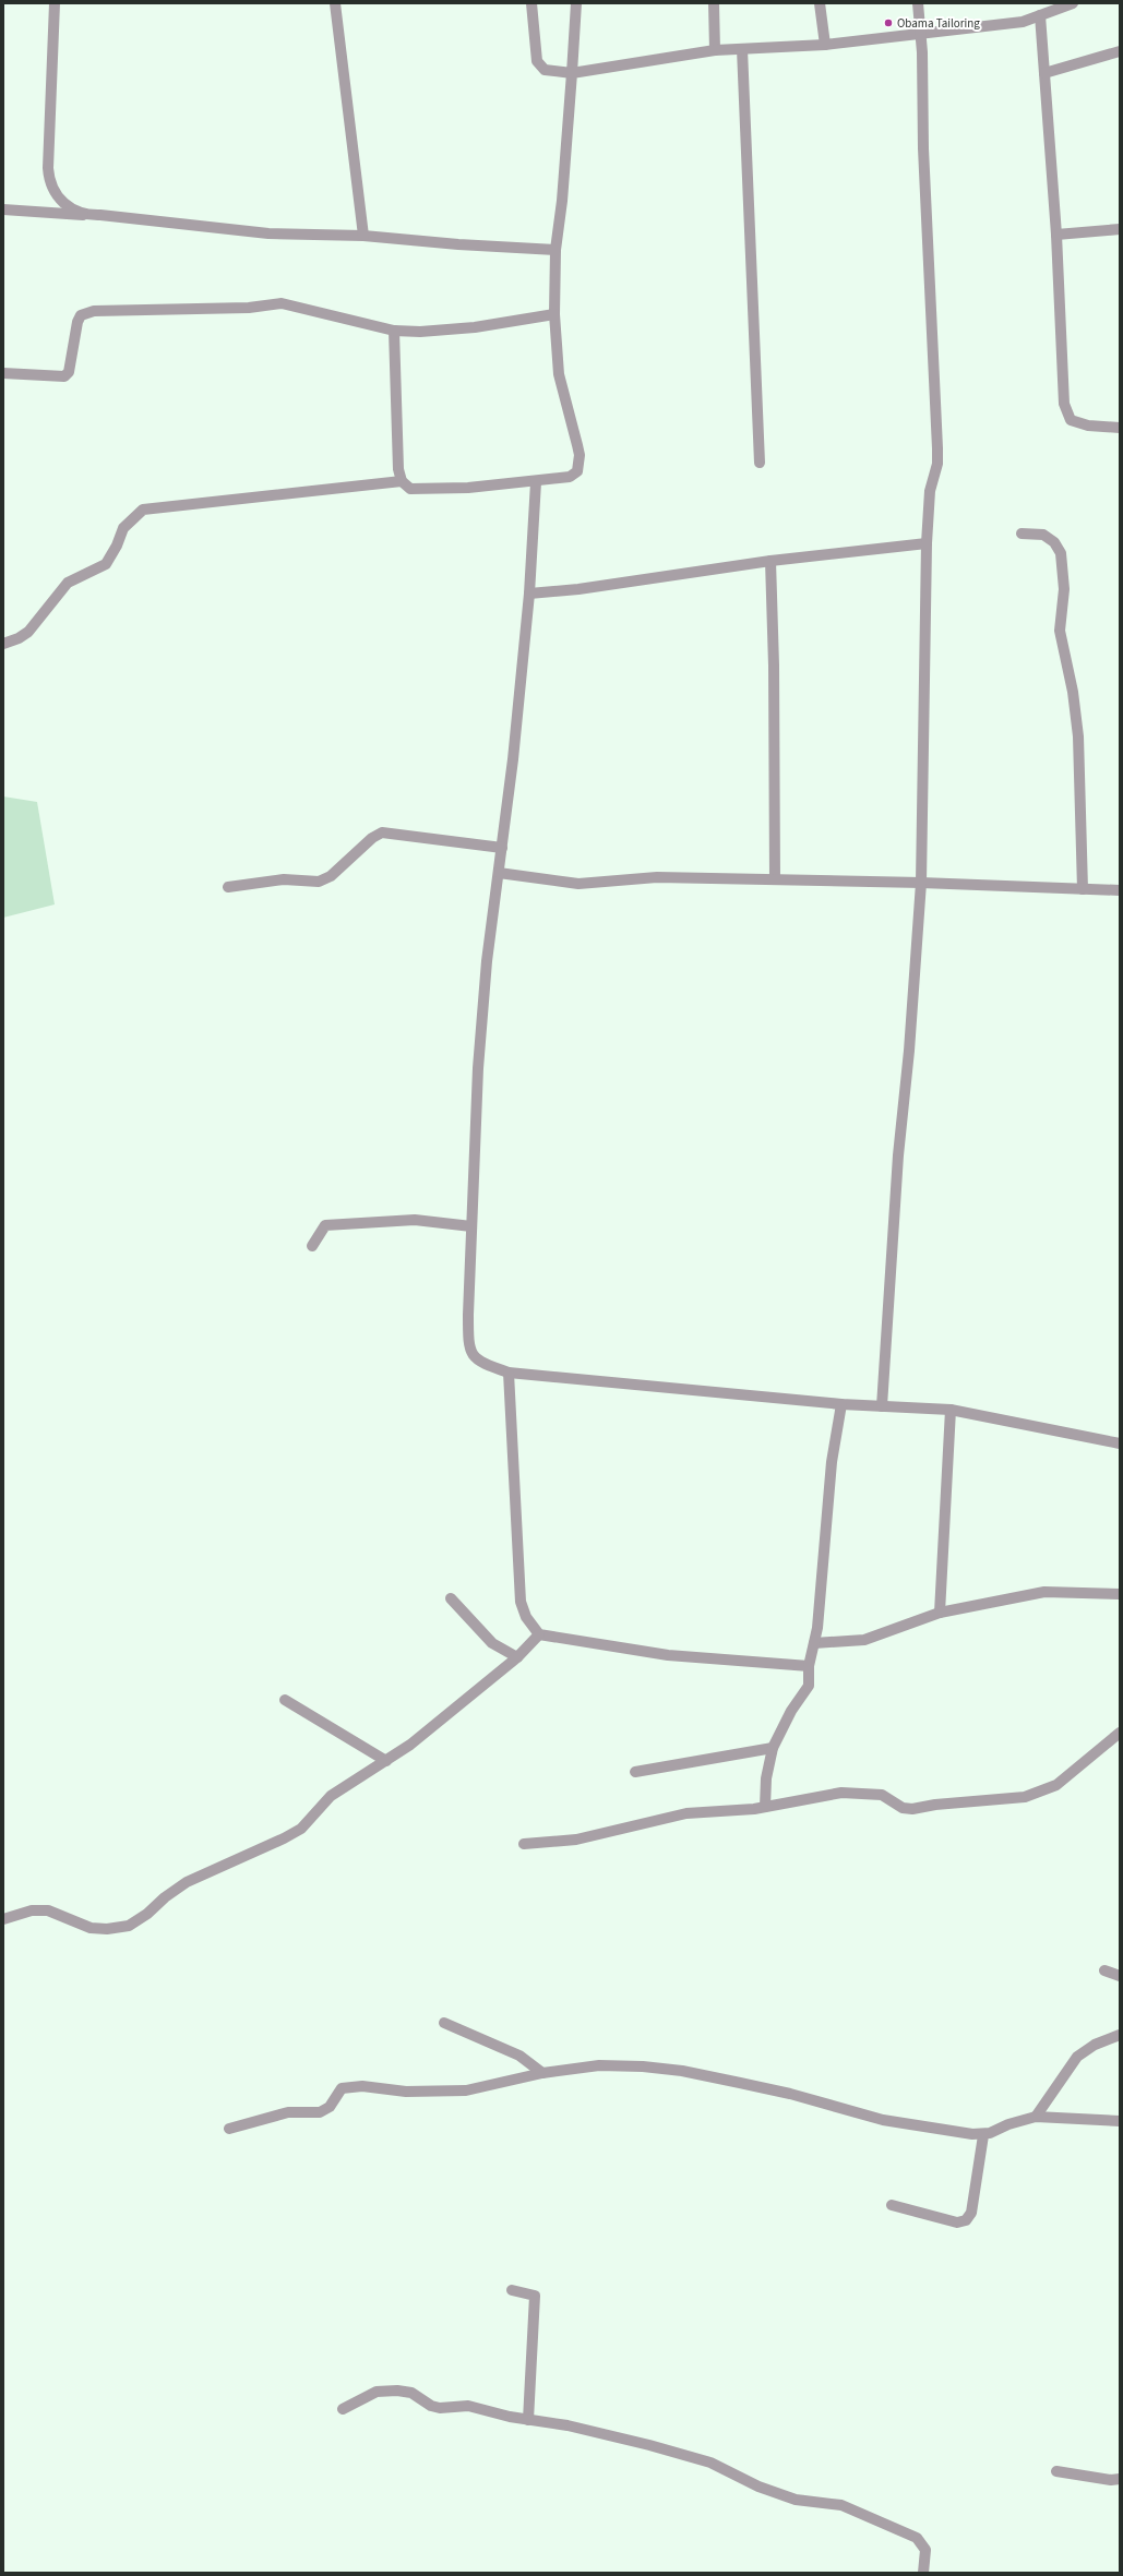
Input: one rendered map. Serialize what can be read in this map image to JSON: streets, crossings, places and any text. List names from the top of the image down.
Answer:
{
  "places": ["Obama Tailoring"]
}
